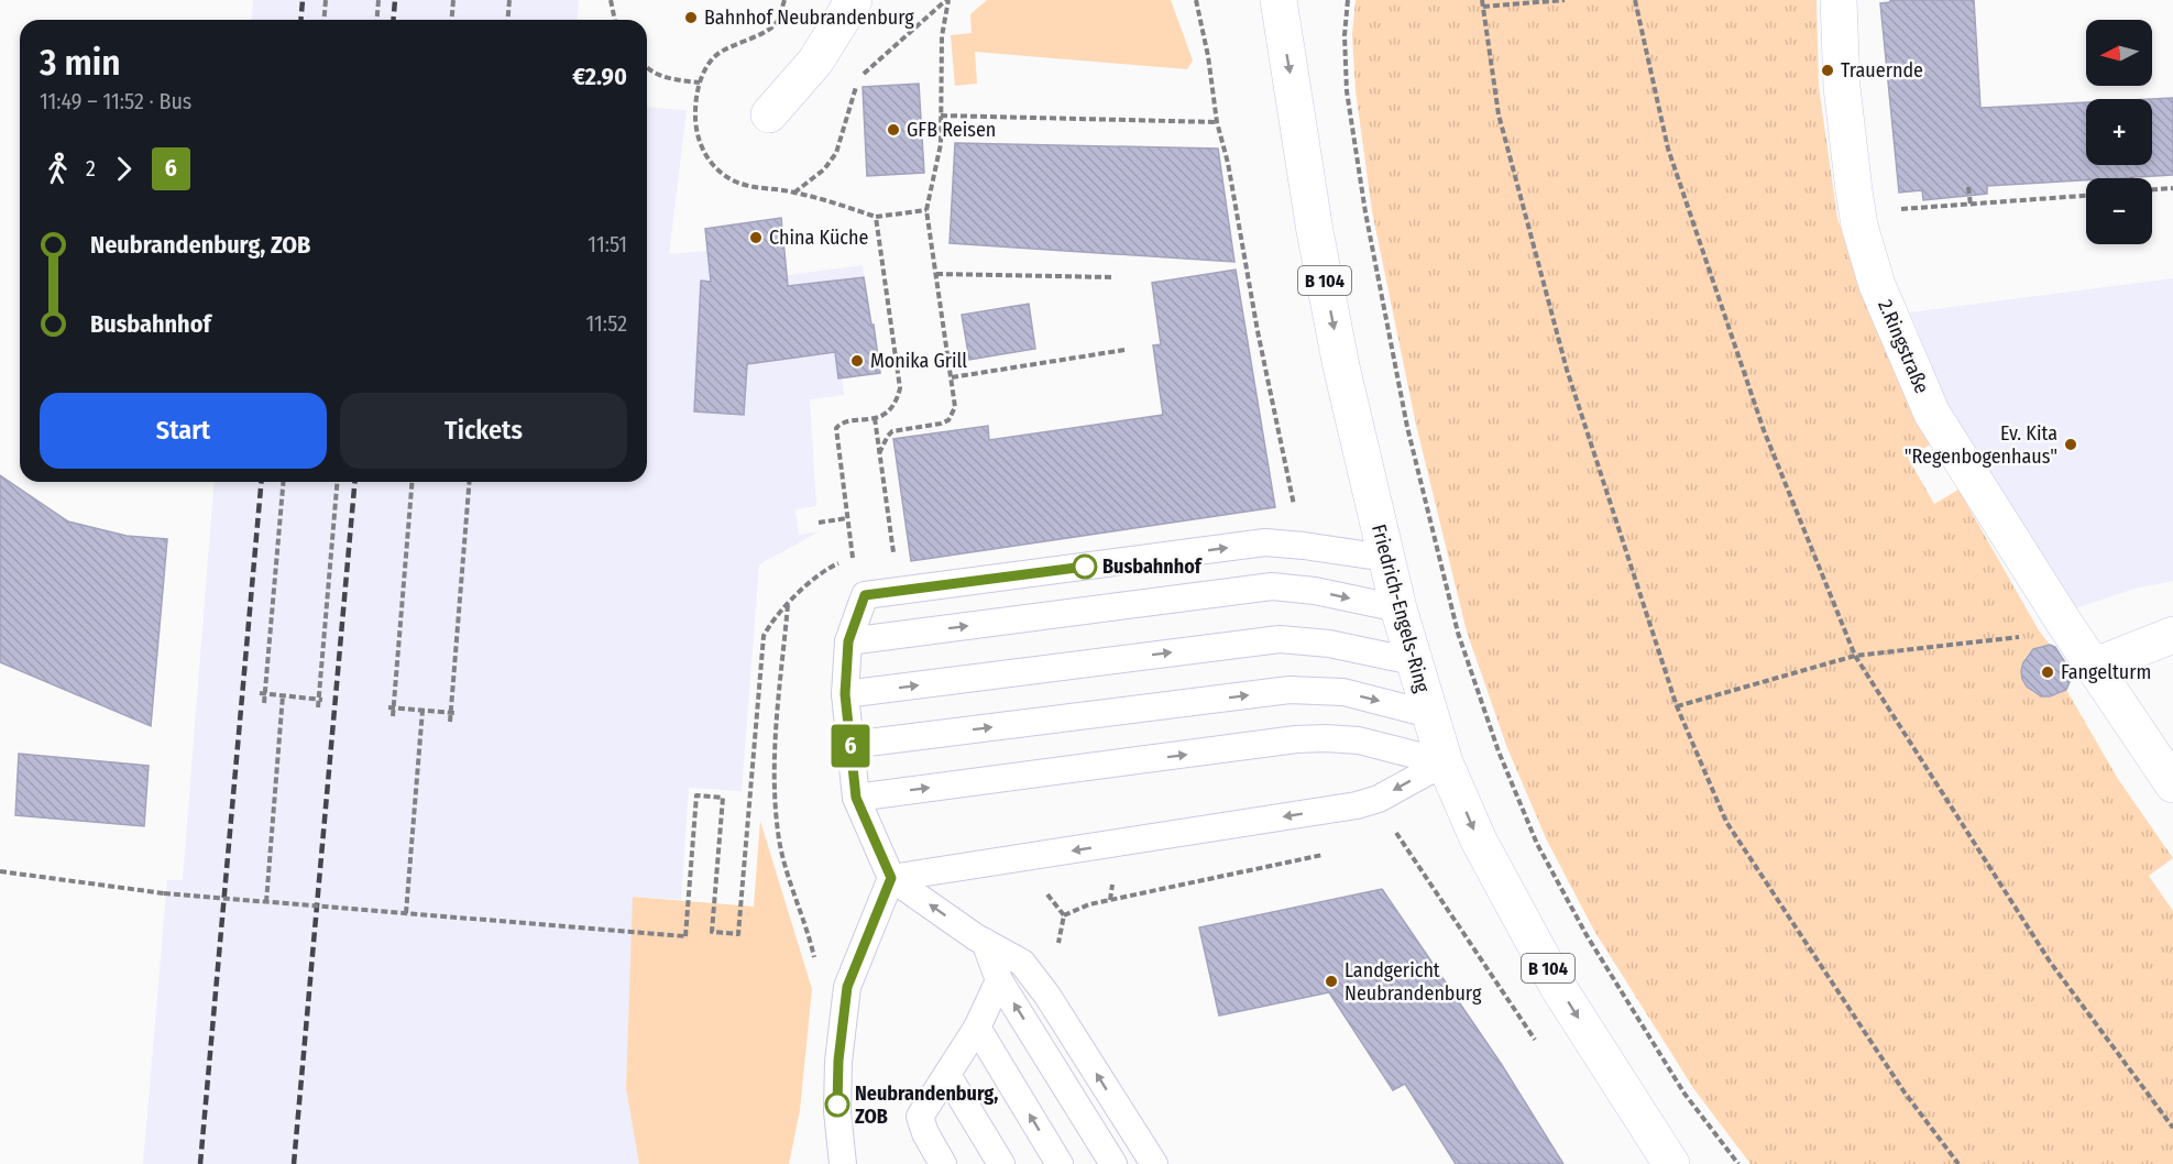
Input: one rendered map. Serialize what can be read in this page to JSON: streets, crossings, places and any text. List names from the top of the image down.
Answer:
{
  "streets": {
    "main road": ["B 104", "2.Ringstraße", "Friedrich-Engels-Ring"]
  },
  "one_way": ["Friedrich-Engels-Ring"],
  "places": [
    "Bahnhof Neubrandenburg",
    "Trauernde",
    "GFB Reisen",
    "China Küche",
    "Monika Grill",
    "Ev. Kita \"Regenbogenhaus\"",
    "Busbahnhof",
    "Fangelturm",
    "Landgericht Neubrandenburg",
    "Neubrandenburg, ZOB"
  ],
  "lines": ["bus line 6"],
  "north": "left",
  "page": {
    "on_map": "6",
    "map_buttons": ["+", "−"],
    "heading": ["3 min", "11:49 – 11:52 · Bus", "€2.90"],
    "legs": ["2", "6"],
    "list": [
      {
        "name": "Neubrandenburg, ZOB",
        "value": "11:51"
      },
      {
        "name": "Busbahnhof",
        "value": "11:52"
      }
    ],
    "buttons": ["Start", "Tickets"]
  }
}
